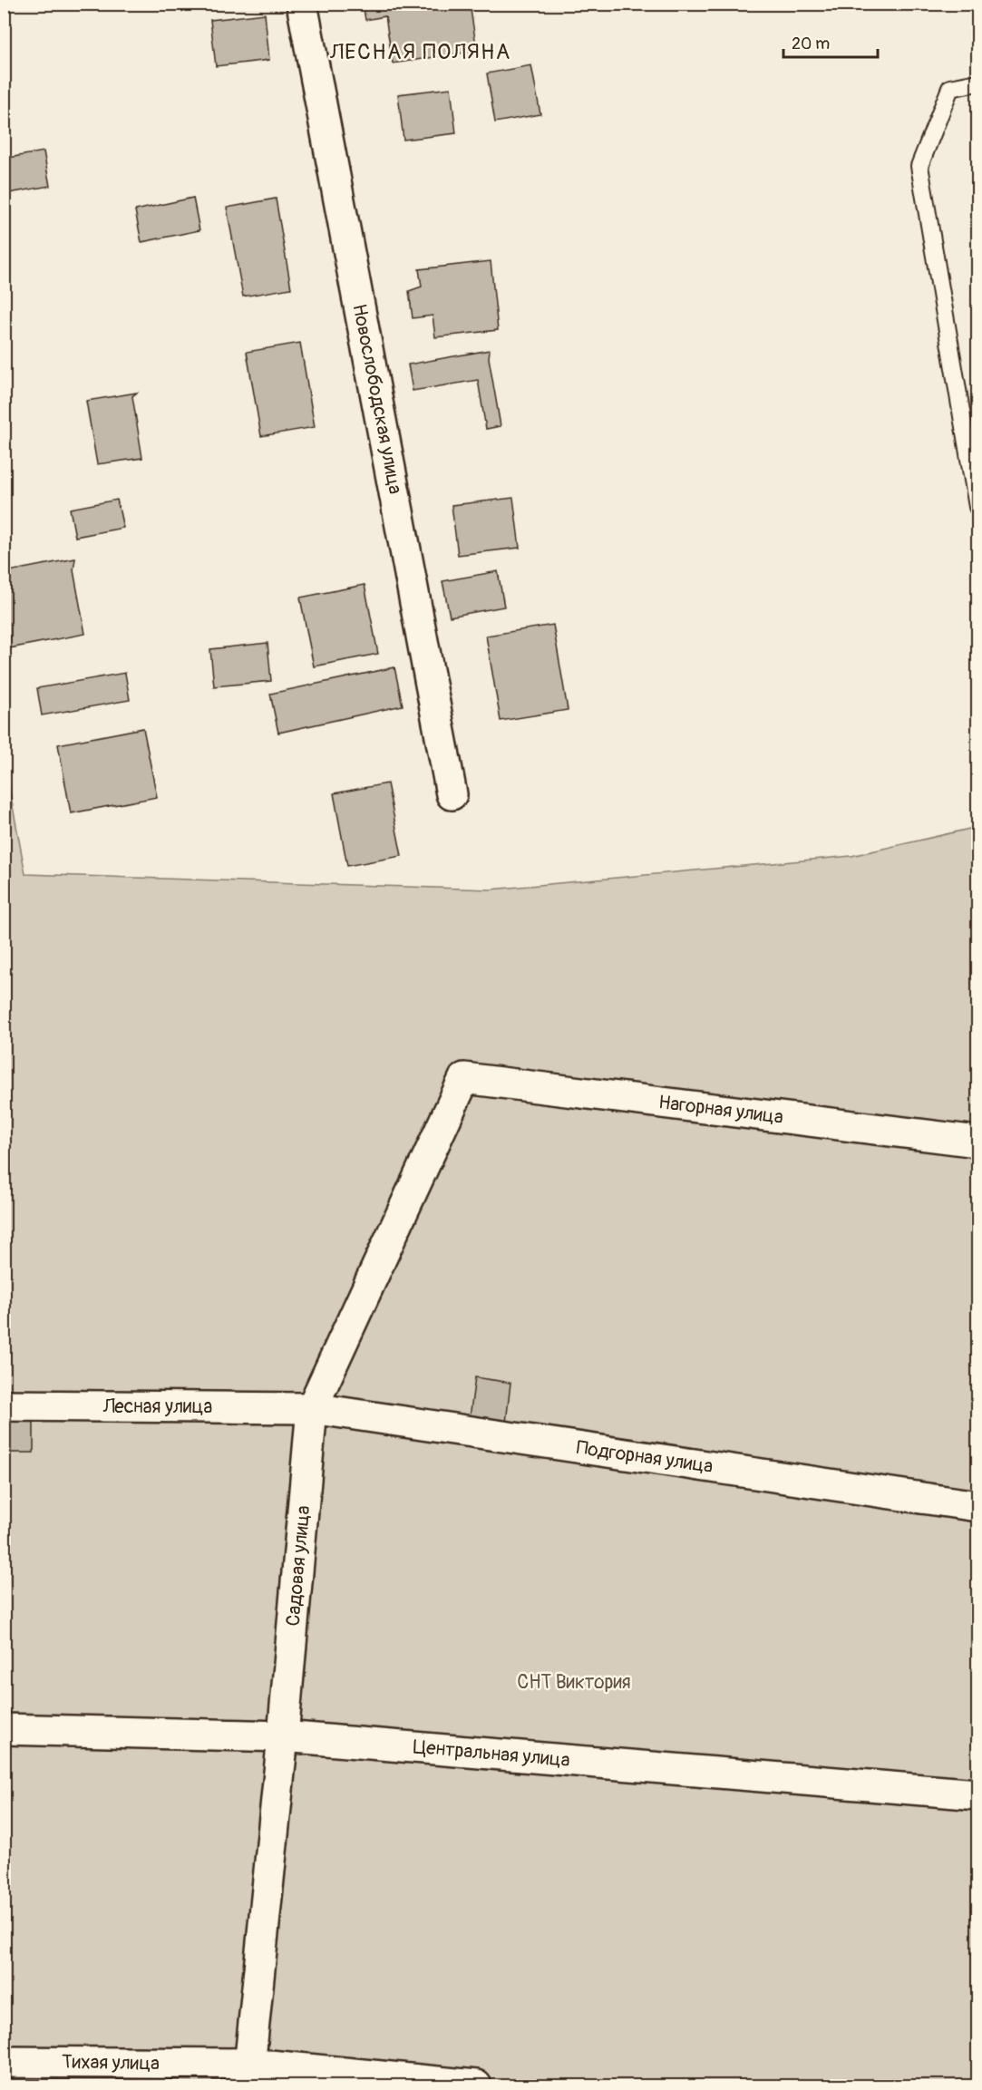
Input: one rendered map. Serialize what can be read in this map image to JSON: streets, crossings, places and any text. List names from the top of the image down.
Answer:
{
  "streets": {
    "street": [
      "Новослободская улица",
      "Нагорная улица",
      "Лесная улица",
      "Подгорная улица",
      "Садовая улица",
      "Центральная улица",
      "Тихая улица"
    ]
  },
  "crossings": [
    ["Нагорная улица", "Садовая улица"],
    ["Лесная улица", "Подгорная улица"],
    ["Лесная улица", "Садовая улица"],
    ["Подгорная улица", "Садовая улица"],
    ["Садовая улица", "Центральная улица"],
    ["Садовая улица", "Тихая улица"]
  ],
  "districts": ["ЛЕСНАЯ ПОЛЯНА"],
  "parks": ["СНТ Виктория"],
  "scale_bar": "20 m"
}
